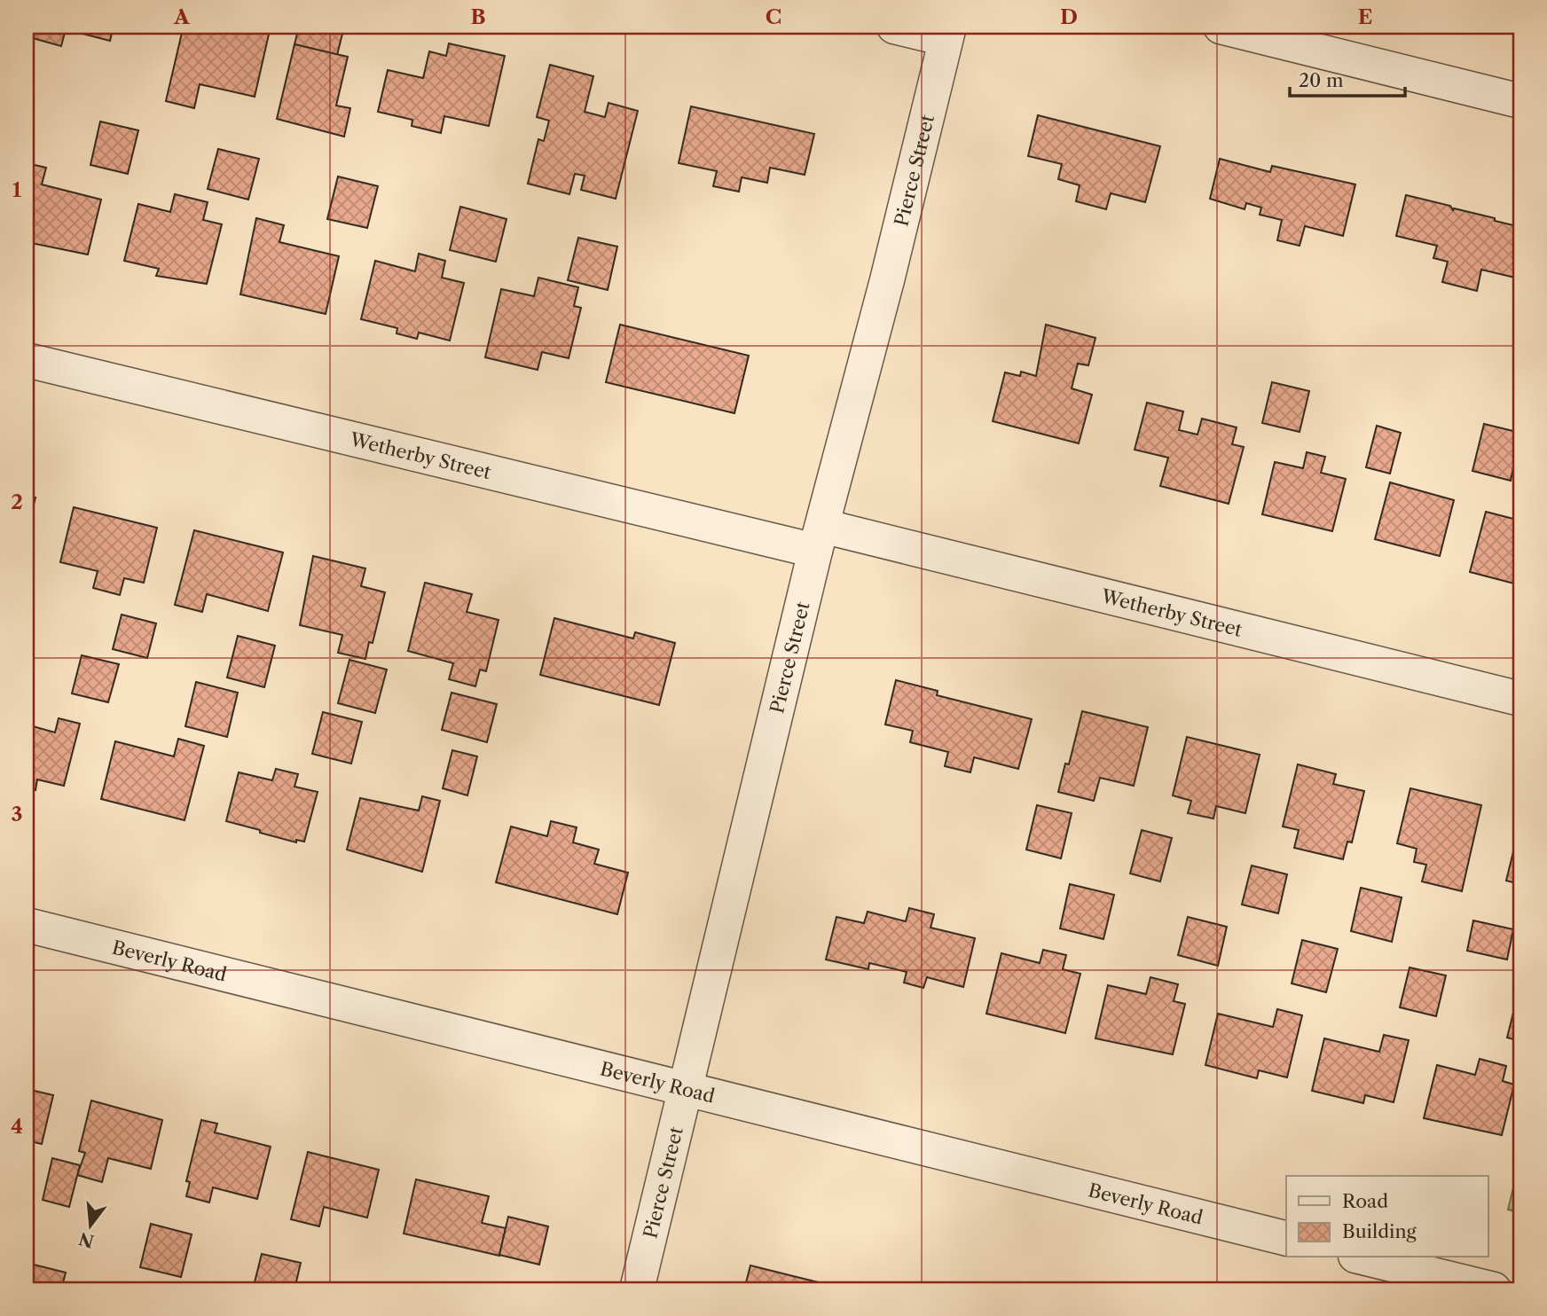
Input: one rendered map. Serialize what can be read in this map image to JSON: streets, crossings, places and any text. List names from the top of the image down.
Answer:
{
  "streets": {
    "street": ["Pierce Street", "Wetherby Street", "Beverly Road"]
  },
  "crossings": [
    ["Pierce Street", "Wetherby Street"],
    ["Pierce Street", "Beverly Road"]
  ],
  "legend": ["Road", "Building"],
  "scale_bar": "20 m",
  "north": "bottom",
  "grid": {
    "columns": [
      "A",
      "B",
      "C",
      "D",
      "E"
    ],
    "rows": [
      "1",
      "2",
      "3",
      "4"
    ]
  }
}
